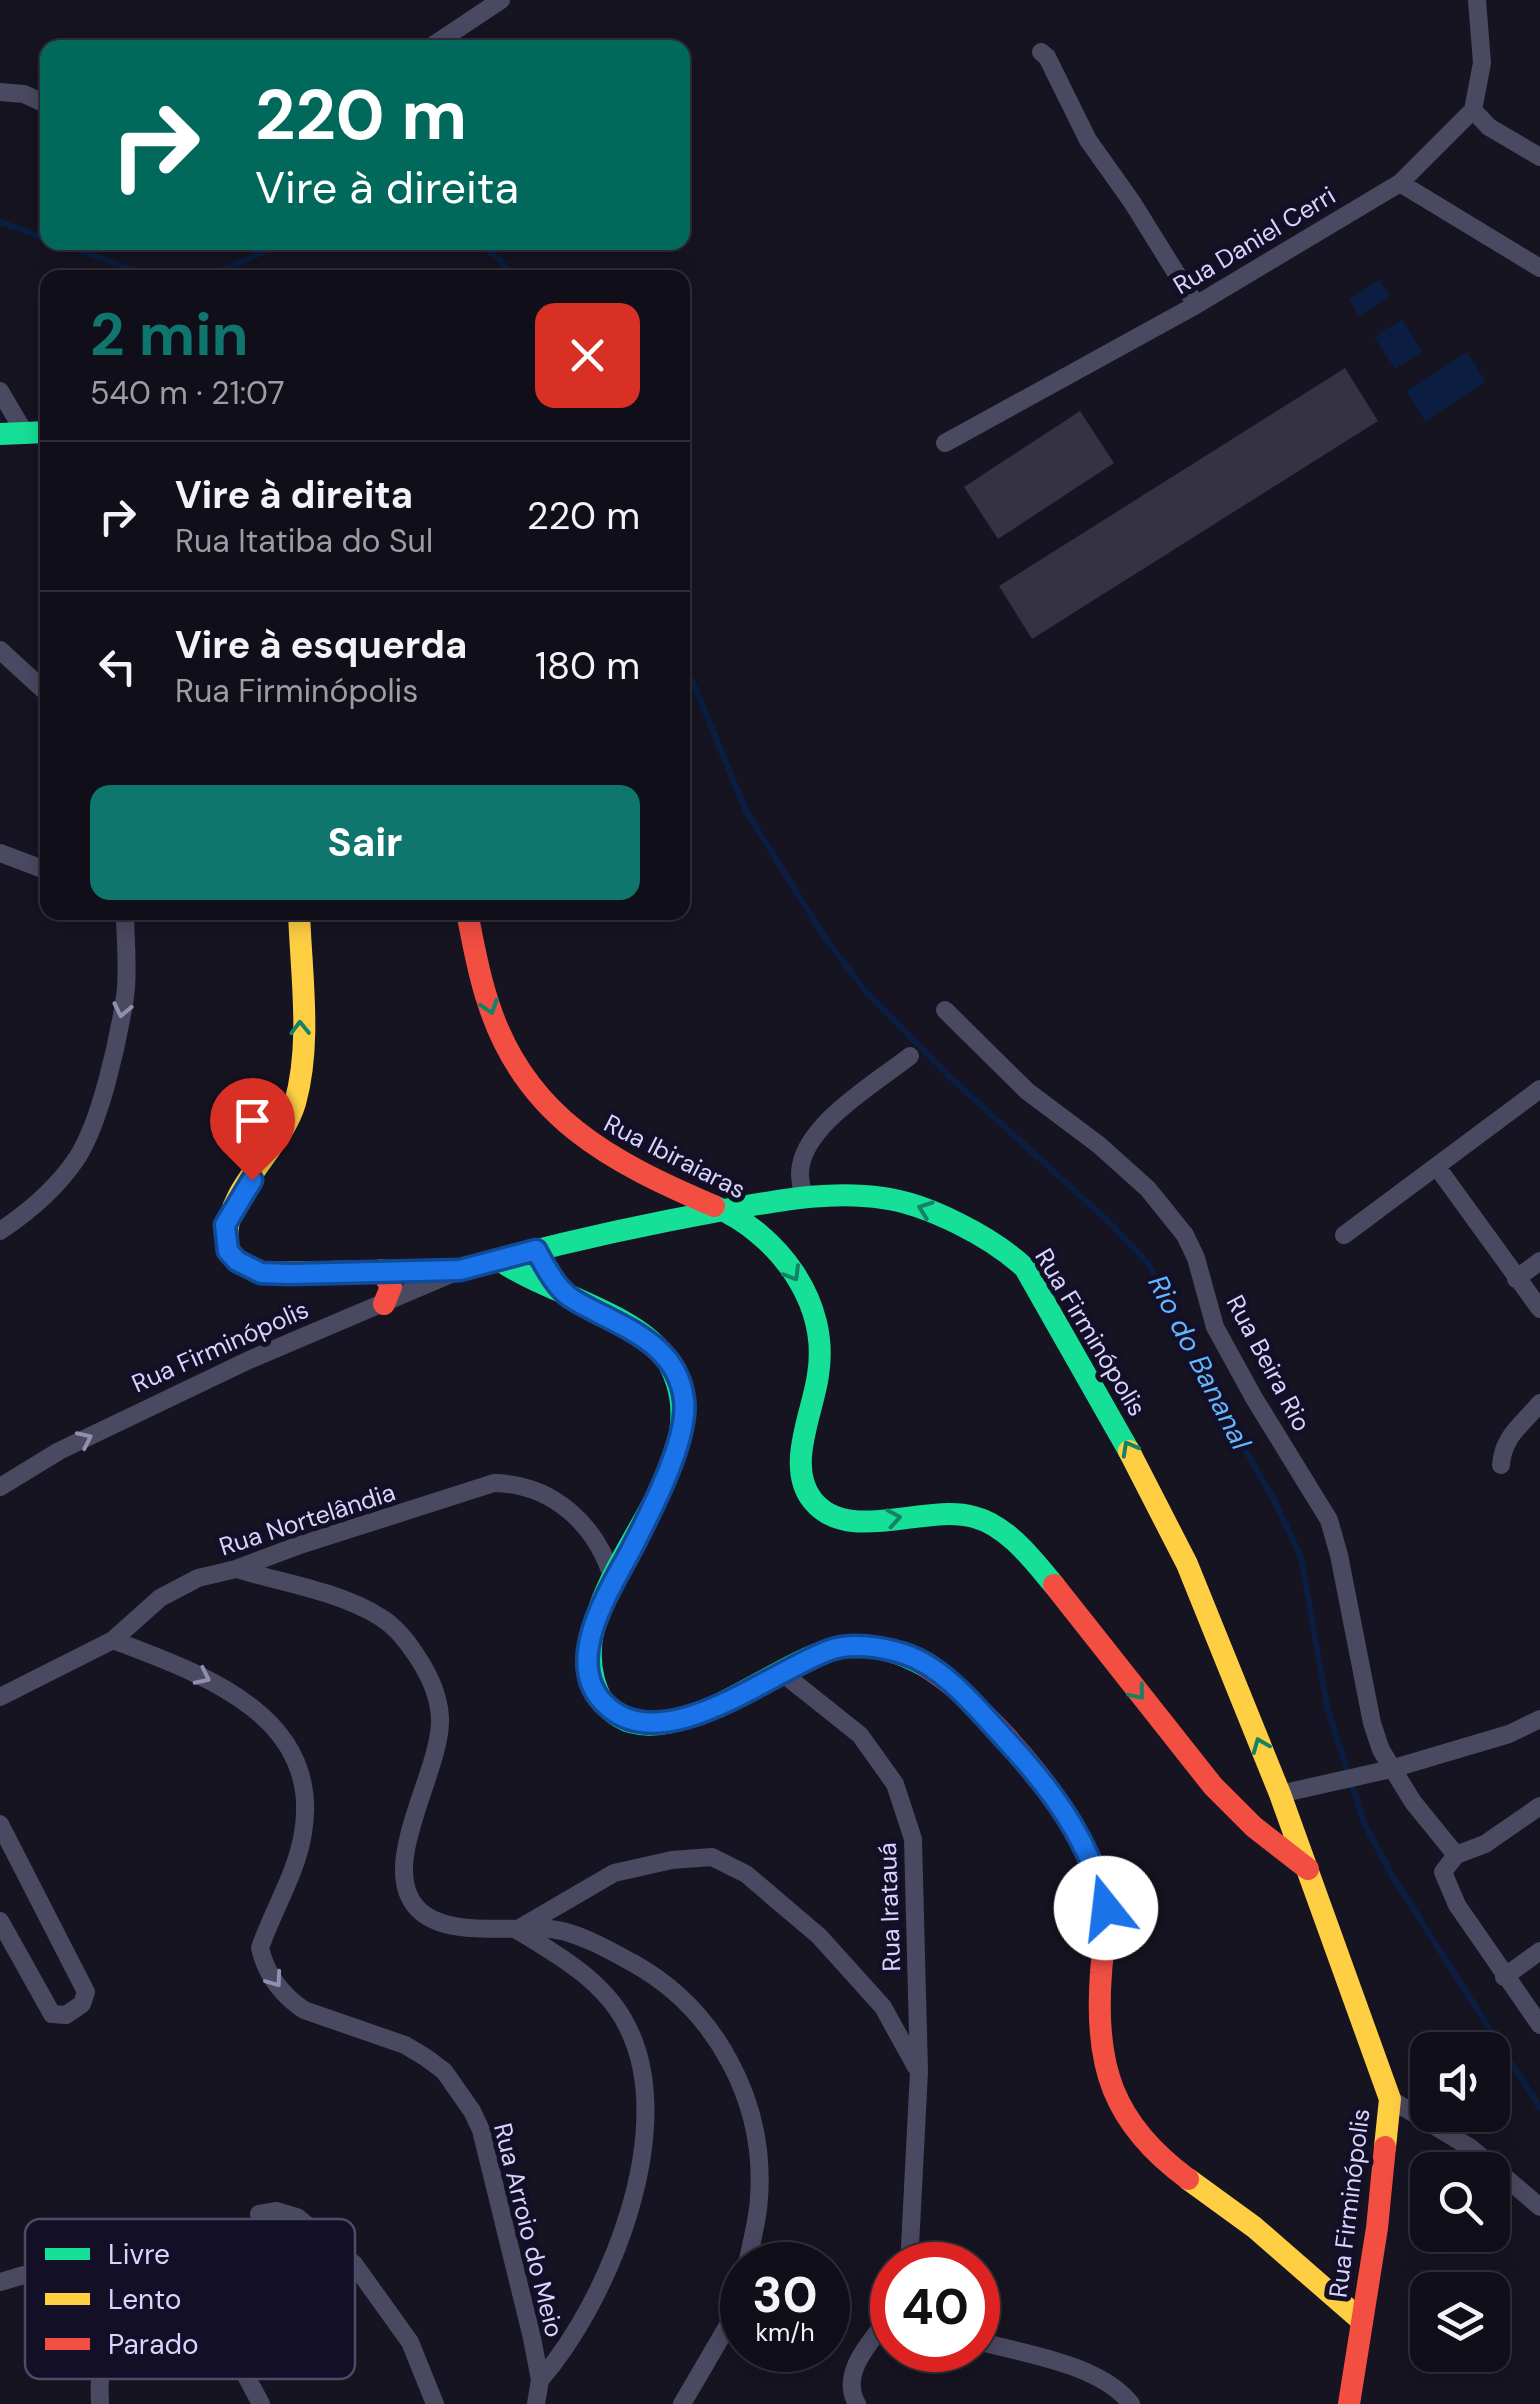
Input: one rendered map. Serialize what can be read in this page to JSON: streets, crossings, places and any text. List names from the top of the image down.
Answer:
{
  "streets": {
    "main road": ["Rua Ibiraiaras", "Rua Firminópolis"],
    "street": [
      "Rua Daniel Cerri",
      "Rua Beira Rio",
      "Rua Nortelândia",
      "Rua Iratauá",
      "Rua Arroio do Meio"
    ]
  },
  "crossings": [
    ["Rua Ibiraiaras", "Rua Firminópolis"],
    ["Rua Nortelândia", "Rua Arroio do Meio"]
  ],
  "one_way": ["Rua Ibiraiaras", "Rua Arroio do Meio"],
  "water": ["Rio do Bananal"],
  "legend": ["Livre", "Lento", "Parado"],
  "page": {
    "turn": ["220 m", "Vire à direita"],
    "heading": ["2 min", "540 m · 21:07"],
    "list": [
      {
        "name": "Vire à direita",
        "note": "Rua Itatiba do Sul",
        "value": "220 m"
      },
      {
        "name": "Vire à esquerda",
        "note": "Rua Firminópolis",
        "value": "180 m"
      }
    ],
    "buttons": "Sair",
    "speed": "30 km/h",
    "limit": "40"
  }
}
